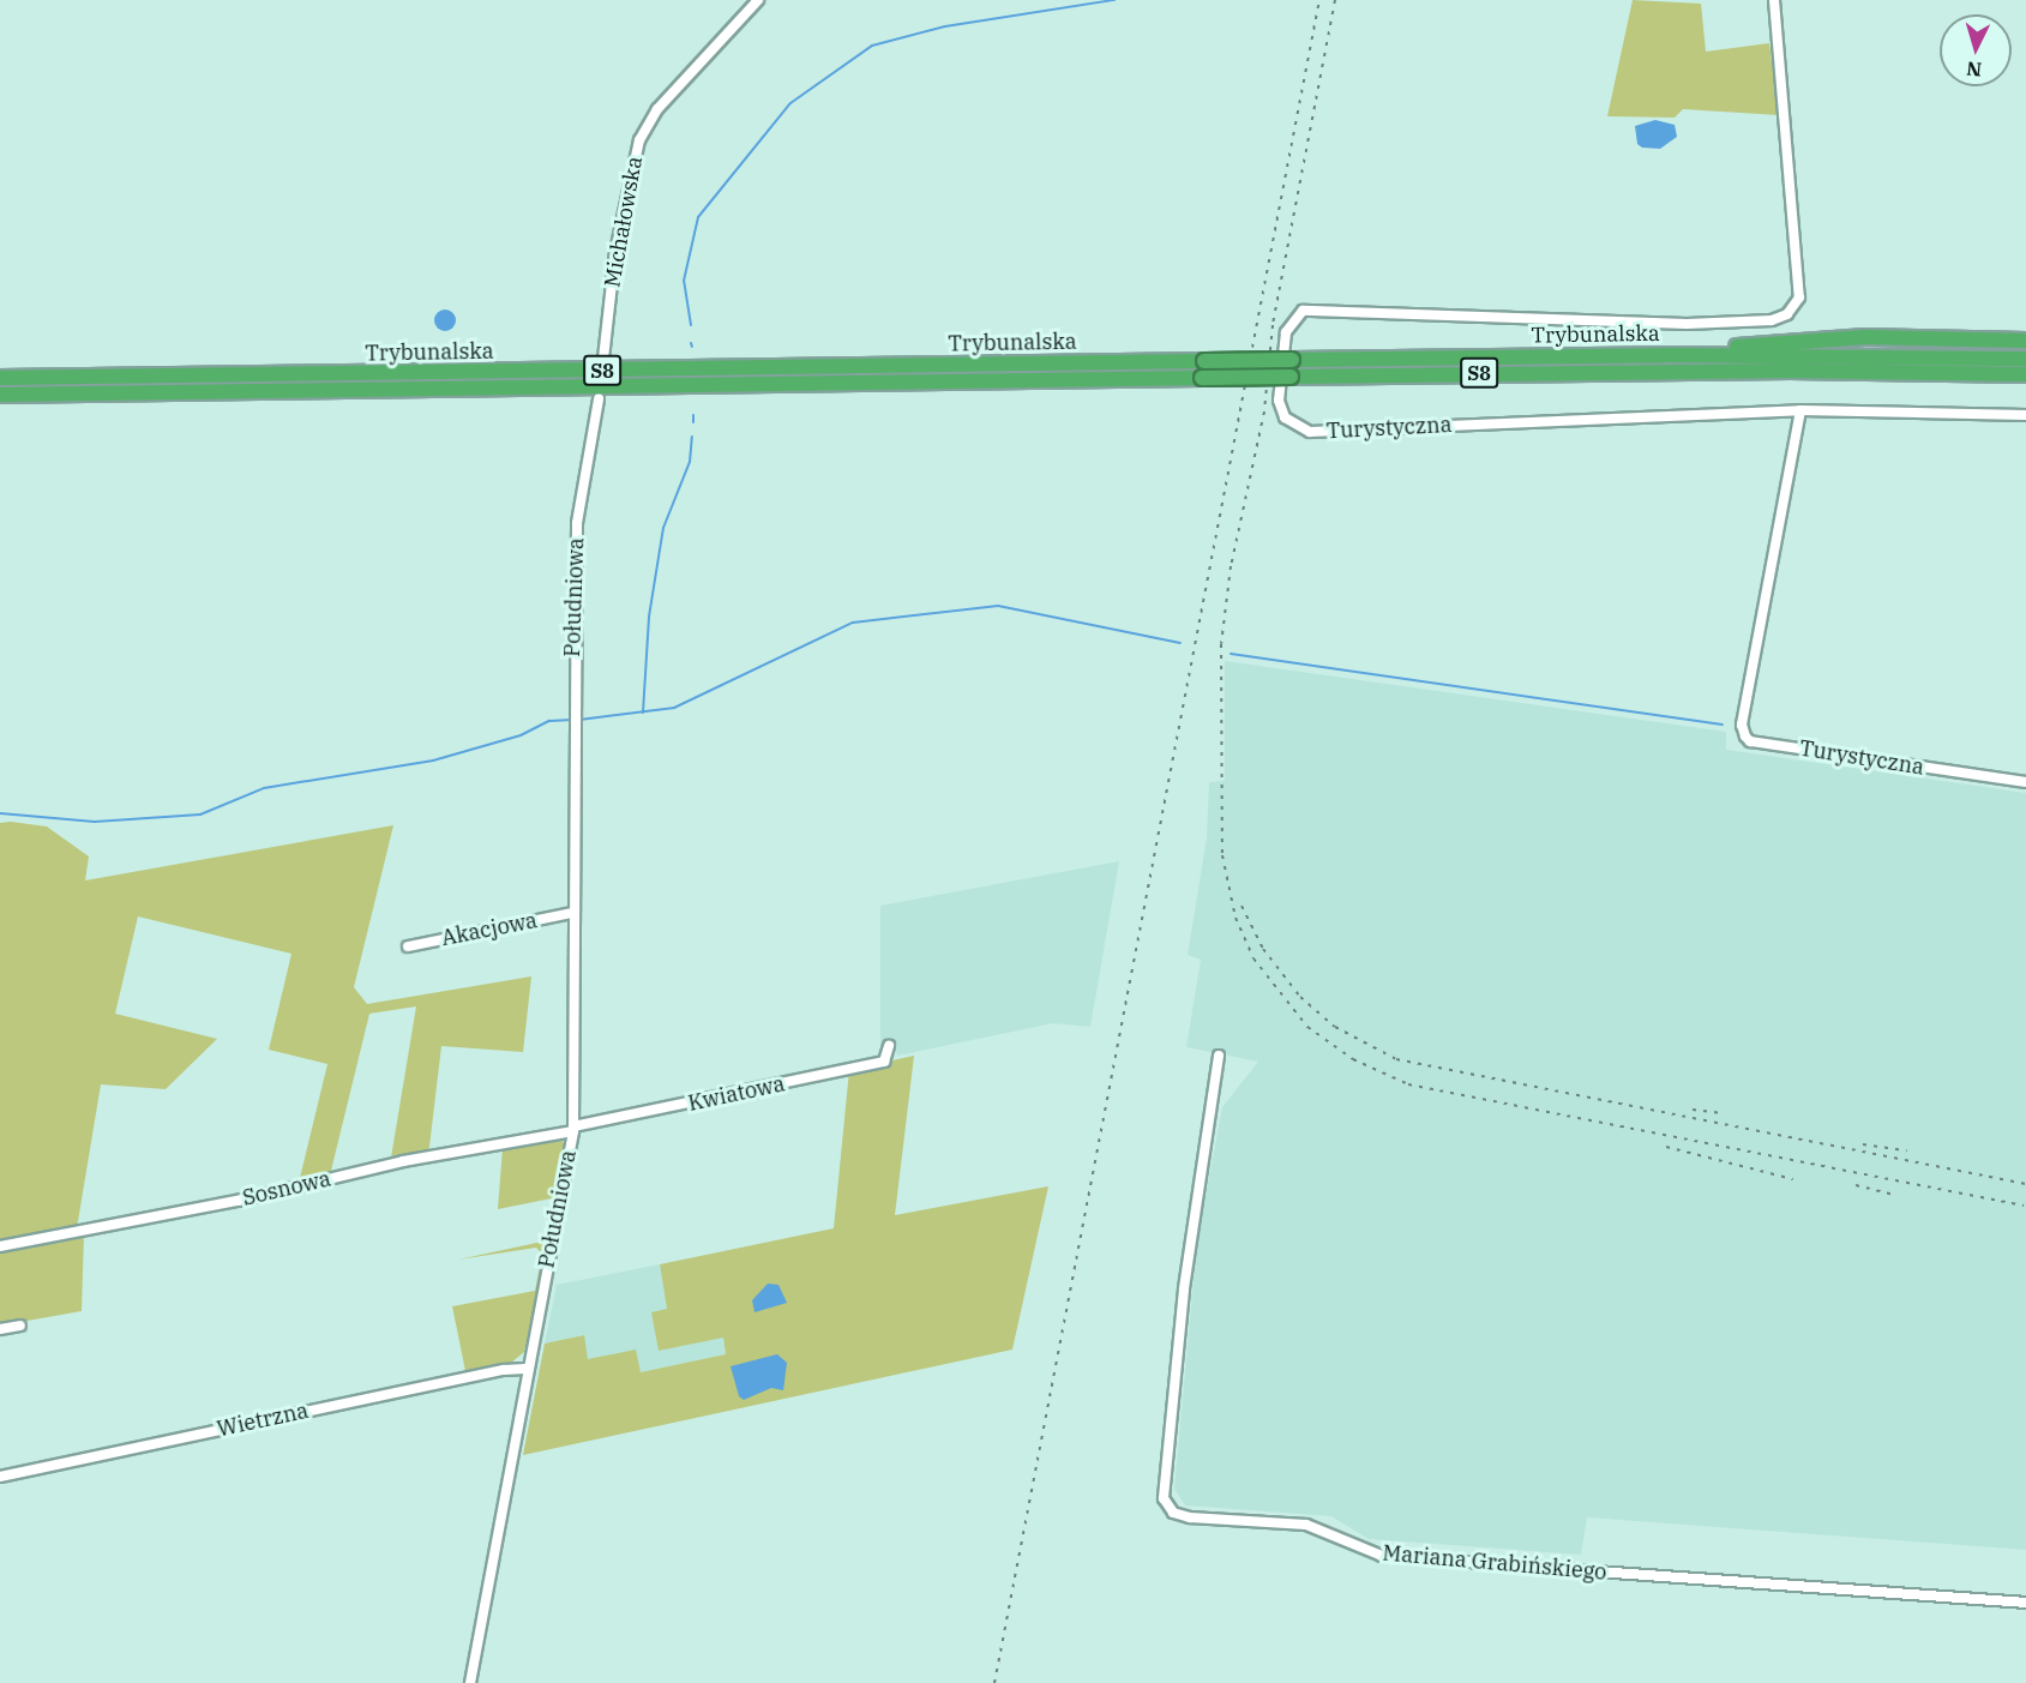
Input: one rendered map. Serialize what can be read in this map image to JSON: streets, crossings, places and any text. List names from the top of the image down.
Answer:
{
  "streets": {
    "highway": ["Trybunalska", "S8"],
    "street": [
      "Michałowska",
      "Turystyczna",
      "Południowa",
      "Akacjowa",
      "Kwiatowa",
      "Sosnowa",
      "Wietrzna",
      "Mariana Grabińskiego"
    ]
  },
  "crossings": [
    ["Południowa", "Akacjowa"],
    ["Południowa", "Kwiatowa"],
    ["Południowa", "Sosnowa"],
    ["Południowa", "Wietrzna"],
    ["Kwiatowa", "Sosnowa"]
  ],
  "north": "bottom"
}
